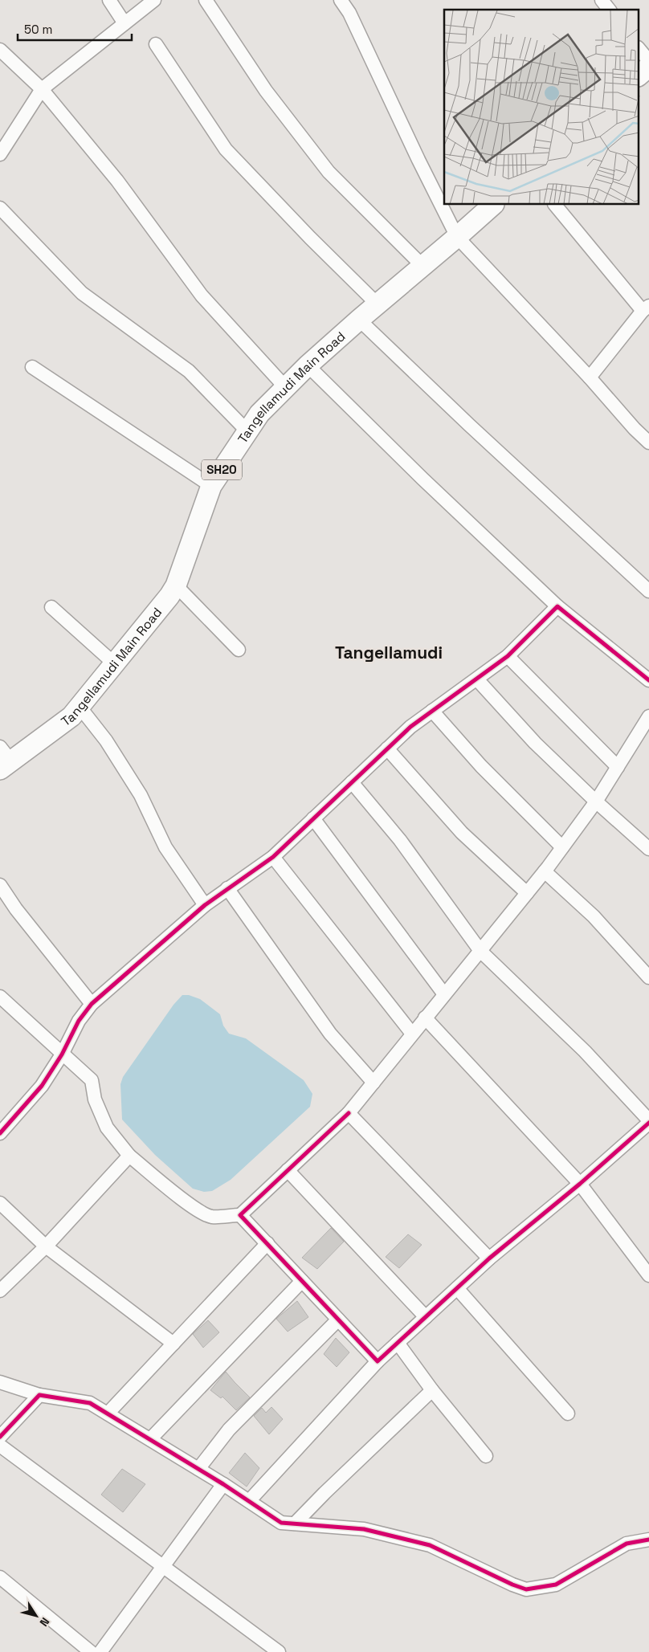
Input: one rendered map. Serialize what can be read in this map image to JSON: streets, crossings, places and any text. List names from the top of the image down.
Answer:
{
  "streets": {
    "main road": ["Tangellamudi Main Road", "SH20"]
  },
  "districts": ["Tangellamudi"],
  "scale_bar": "50 m",
  "north": "bottom right"
}
